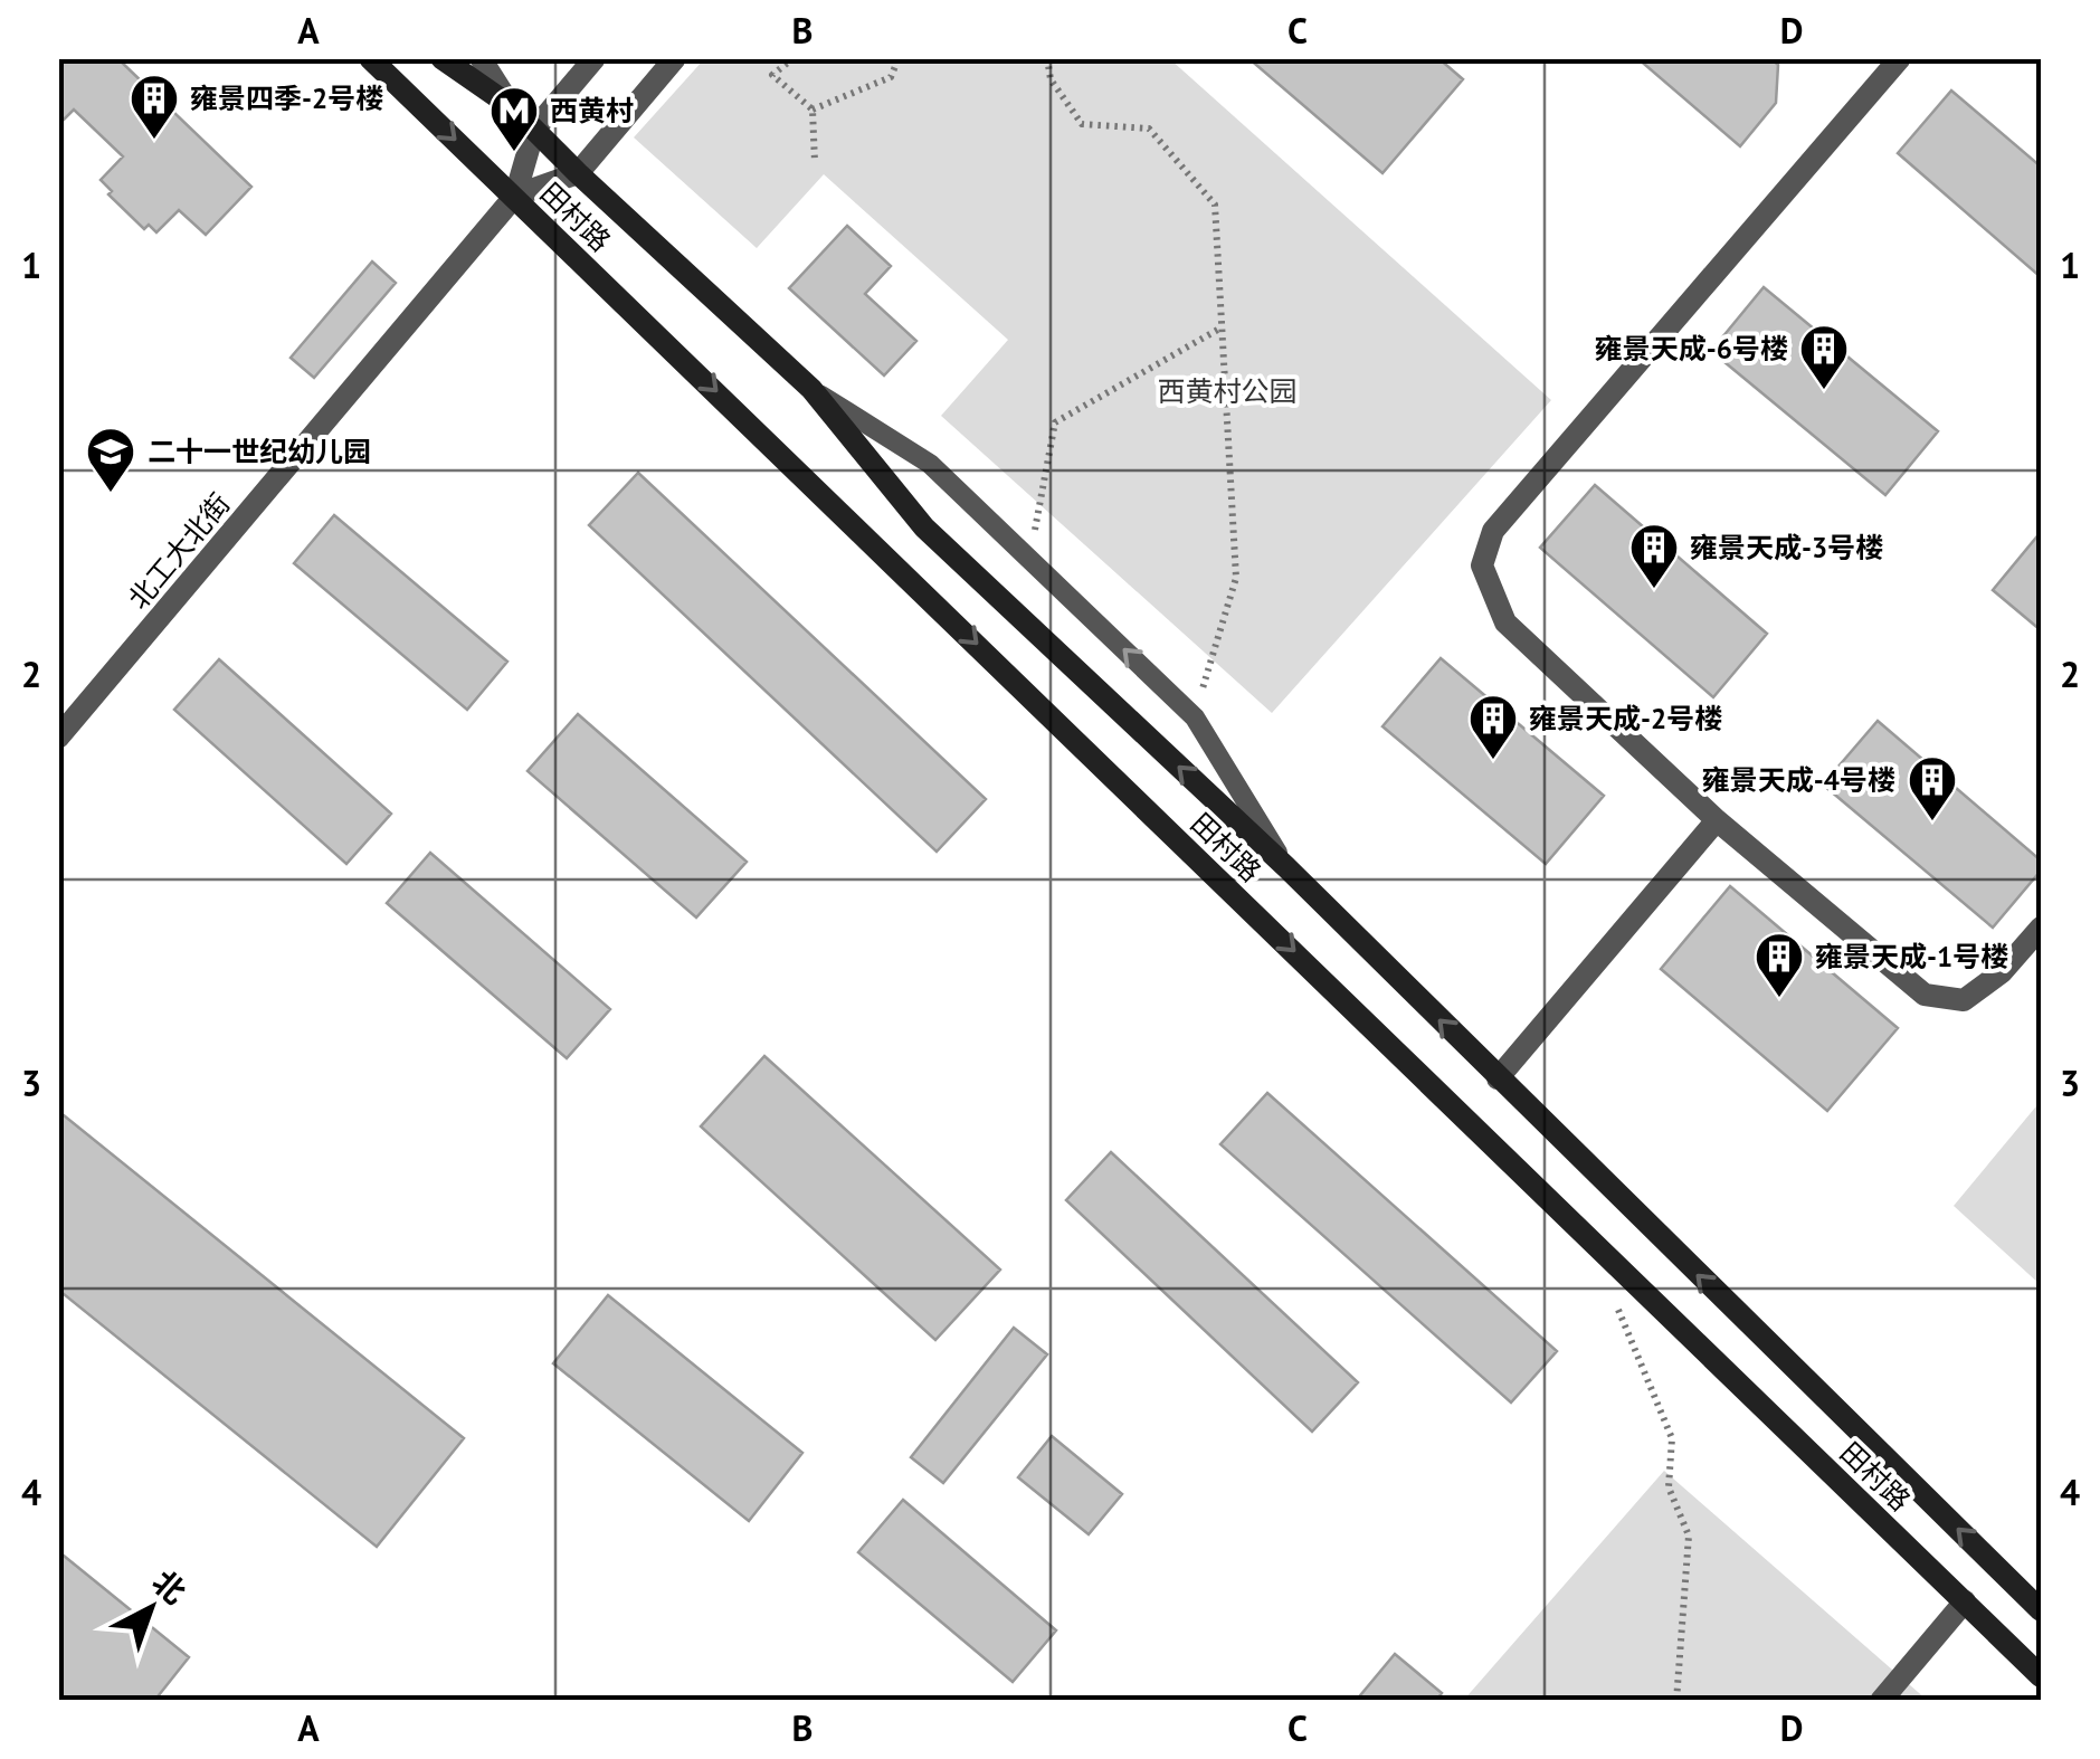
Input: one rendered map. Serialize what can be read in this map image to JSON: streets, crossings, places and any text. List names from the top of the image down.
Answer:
{
  "streets": {
    "main road": ["田村路"],
    "street": ["北工大北街"]
  },
  "crossings": [
    ["田村路", "北工大北街"]
  ],
  "parks": ["西黄村公园"],
  "places": {
    "building": [
      "雍景四季-2号楼",
      "雍景天成-6号楼",
      "雍景天成-3号楼",
      "雍景天成-2号楼",
      "雍景天成-4号楼",
      "雍景天成-1号楼"
    ],
    "metro station": ["西黄村"],
    "school or university": ["二十一世纪幼儿园"]
  },
  "north": "top right",
  "grid": {
    "columns": [
      "A",
      "B",
      "C",
      "D"
    ],
    "rows": [
      "1",
      "2",
      "3",
      "4"
    ]
  }
}
